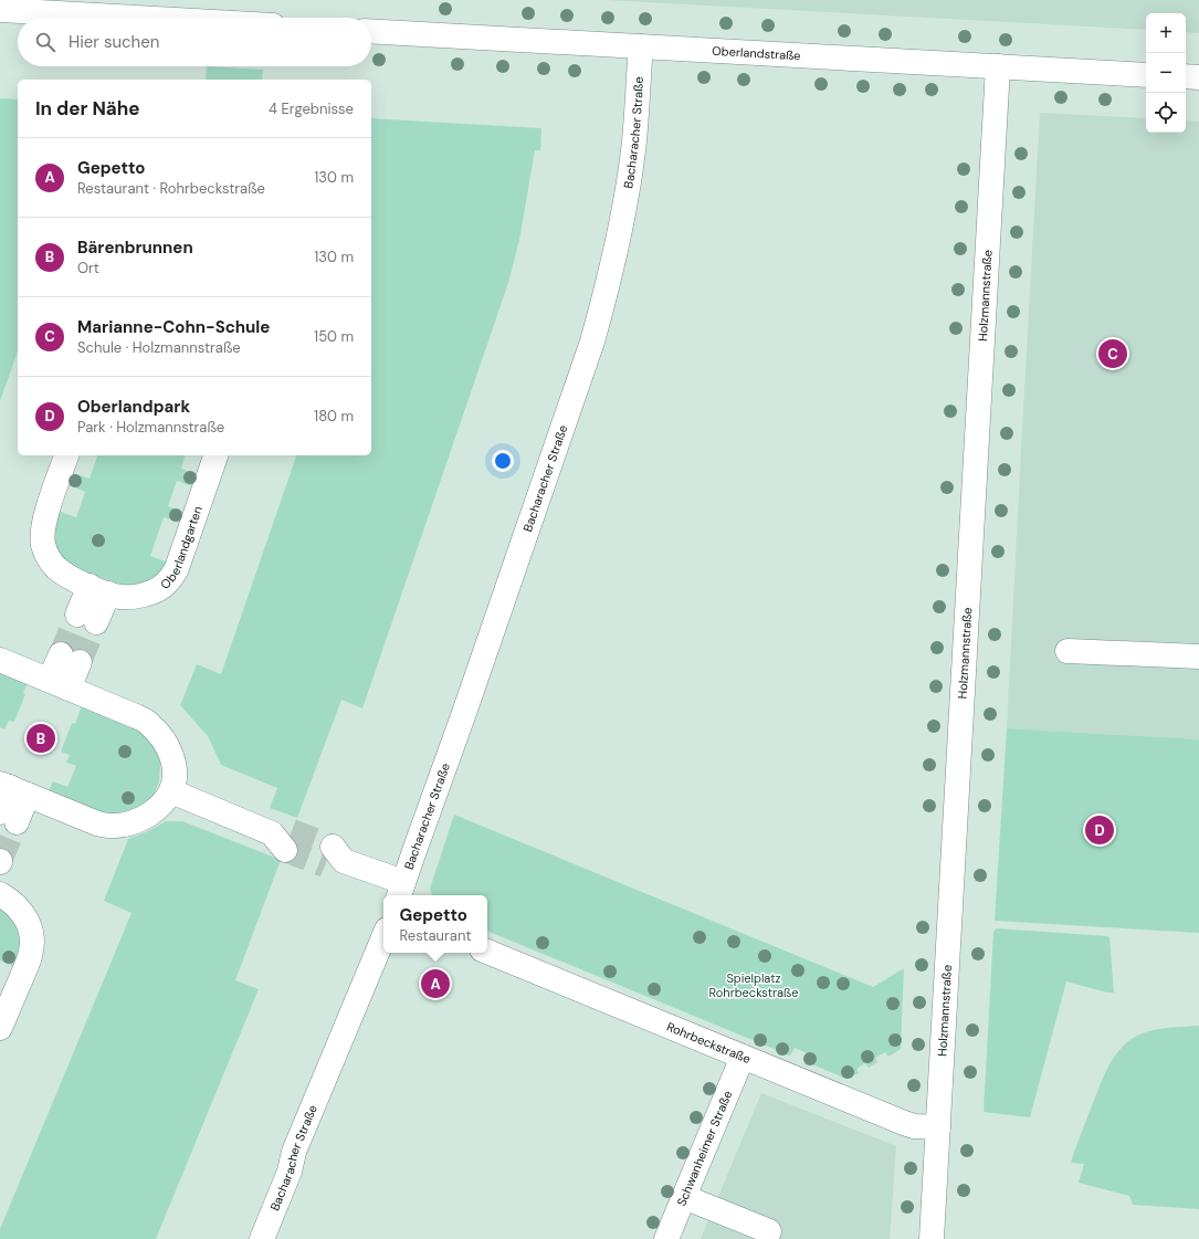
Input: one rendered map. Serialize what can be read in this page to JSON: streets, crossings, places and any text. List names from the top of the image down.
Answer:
{
  "streets": {
    "street": [
      "Oberlandstraße",
      "Bacharacher Straße",
      "Holzmannstraße",
      "Oberlandgarten",
      "Rohrbeckstraße",
      "Schwanheimer Straße"
    ]
  },
  "crossings": [
    ["Oberlandstraße", "Bacharacher Straße"],
    ["Oberlandstraße", "Holzmannstraße"],
    ["Holzmannstraße", "Rohrbeckstraße"],
    ["Rohrbeckstraße", "Schwanheimer Straße"]
  ],
  "parks": ["Spielplatz Rohrbeckstraße"],
  "page": {
    "map_buttons": ["+", "−"],
    "search": "Hier suchen",
    "heading": ["In der Nähe", "4 Ergebnisse"],
    "list": [
      {
        "mark": "A",
        "name": "Gepetto",
        "note": "Restaurant · Rohrbeckstraße",
        "value": "130 m"
      },
      {
        "mark": "B",
        "name": "Bärenbrunnen",
        "note": "Ort",
        "value": "130 m"
      },
      {
        "mark": "C",
        "name": "Marianne-Cohn-Schule",
        "note": "Schule · Holzmannstraße",
        "value": "150 m"
      },
      {
        "mark": "D",
        "name": "Oberlandpark",
        "note": "Park · Holzmannstraße",
        "value": "180 m"
      }
    ],
    "pins": [
      "C",
      "B",
      "D",
      "A"
    ],
    "popup": ["Gepetto", "Restaurant"]
  }
}
